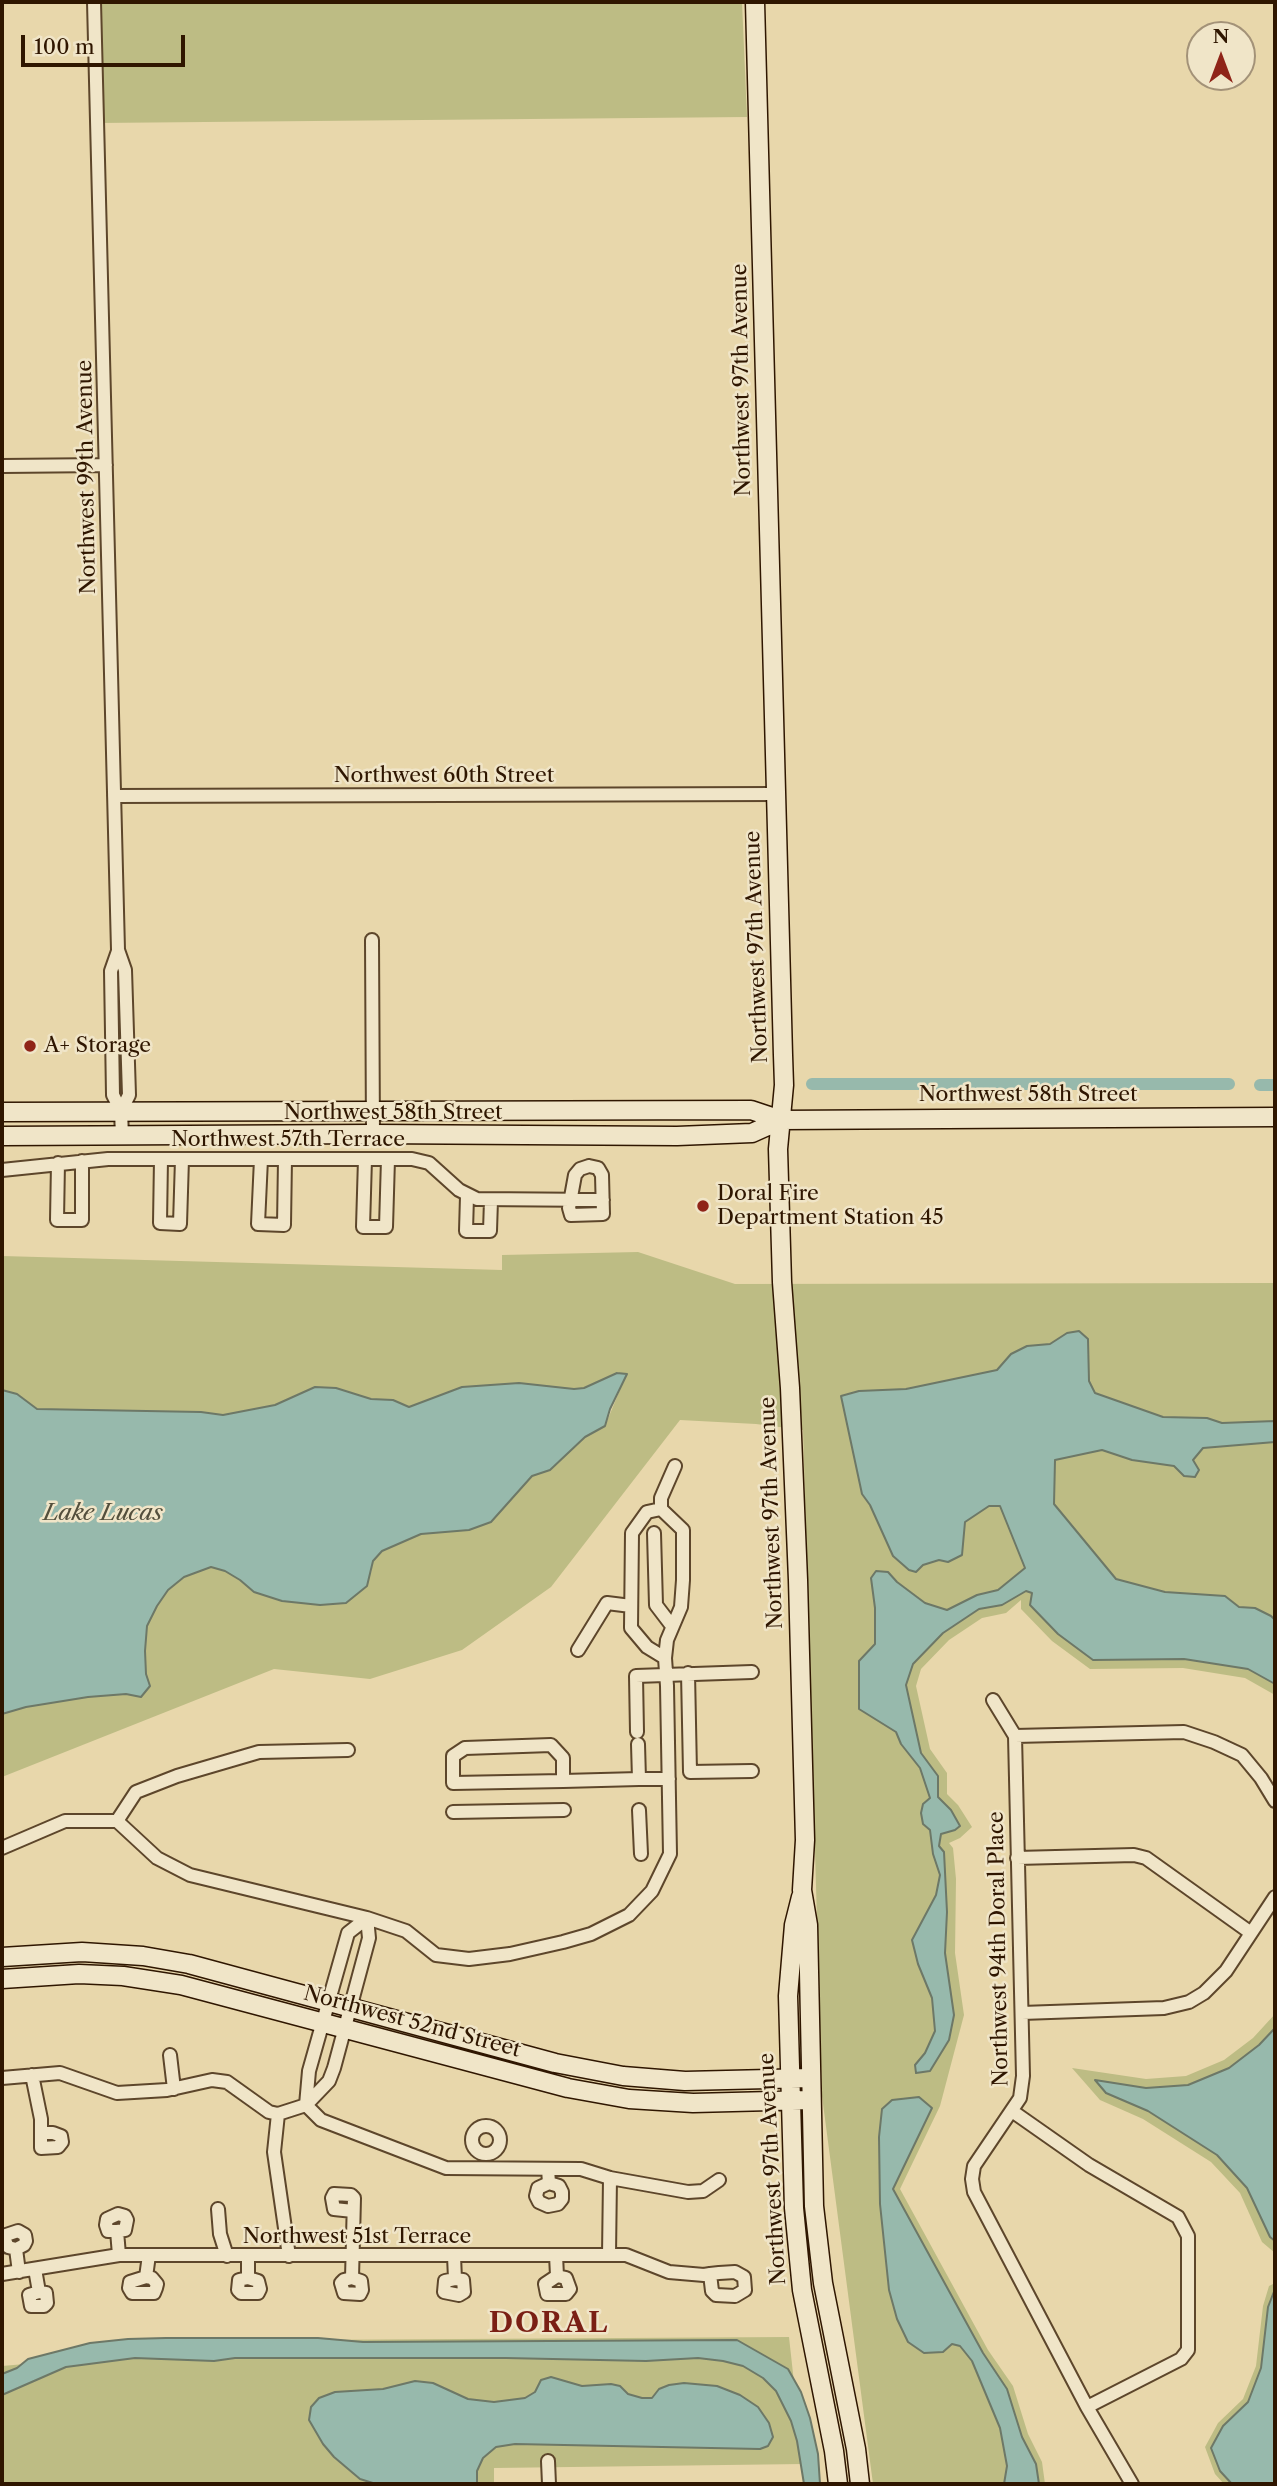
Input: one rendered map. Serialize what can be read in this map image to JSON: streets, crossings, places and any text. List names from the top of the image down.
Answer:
{
  "streets": {
    "street": [
      "Northwest 97th Avenue",
      "Northwest 99th Avenue",
      "Northwest 60th Street",
      "Northwest 58th Street",
      "Northwest 57th Terrace",
      "Northwest 94th Doral Place",
      "Northwest 52nd Street",
      "Northwest 51st Terrace"
    ]
  },
  "crossings": [
    ["Northwest 97th Avenue", "Northwest 60th Street"],
    ["Northwest 97th Avenue", "Northwest 58th Street"],
    ["Northwest 97th Avenue", "Northwest 52nd Street"],
    ["Northwest 99th Avenue", "Northwest 60th Street"],
    ["Northwest 99th Avenue", "Northwest 58th Street"]
  ],
  "districts": ["DORAL"],
  "water": ["Lake Lucas"],
  "places": ["A+ Storage", "Doral Fire Department Station 45"],
  "scale_bar": "100 m",
  "north": "top"
}
